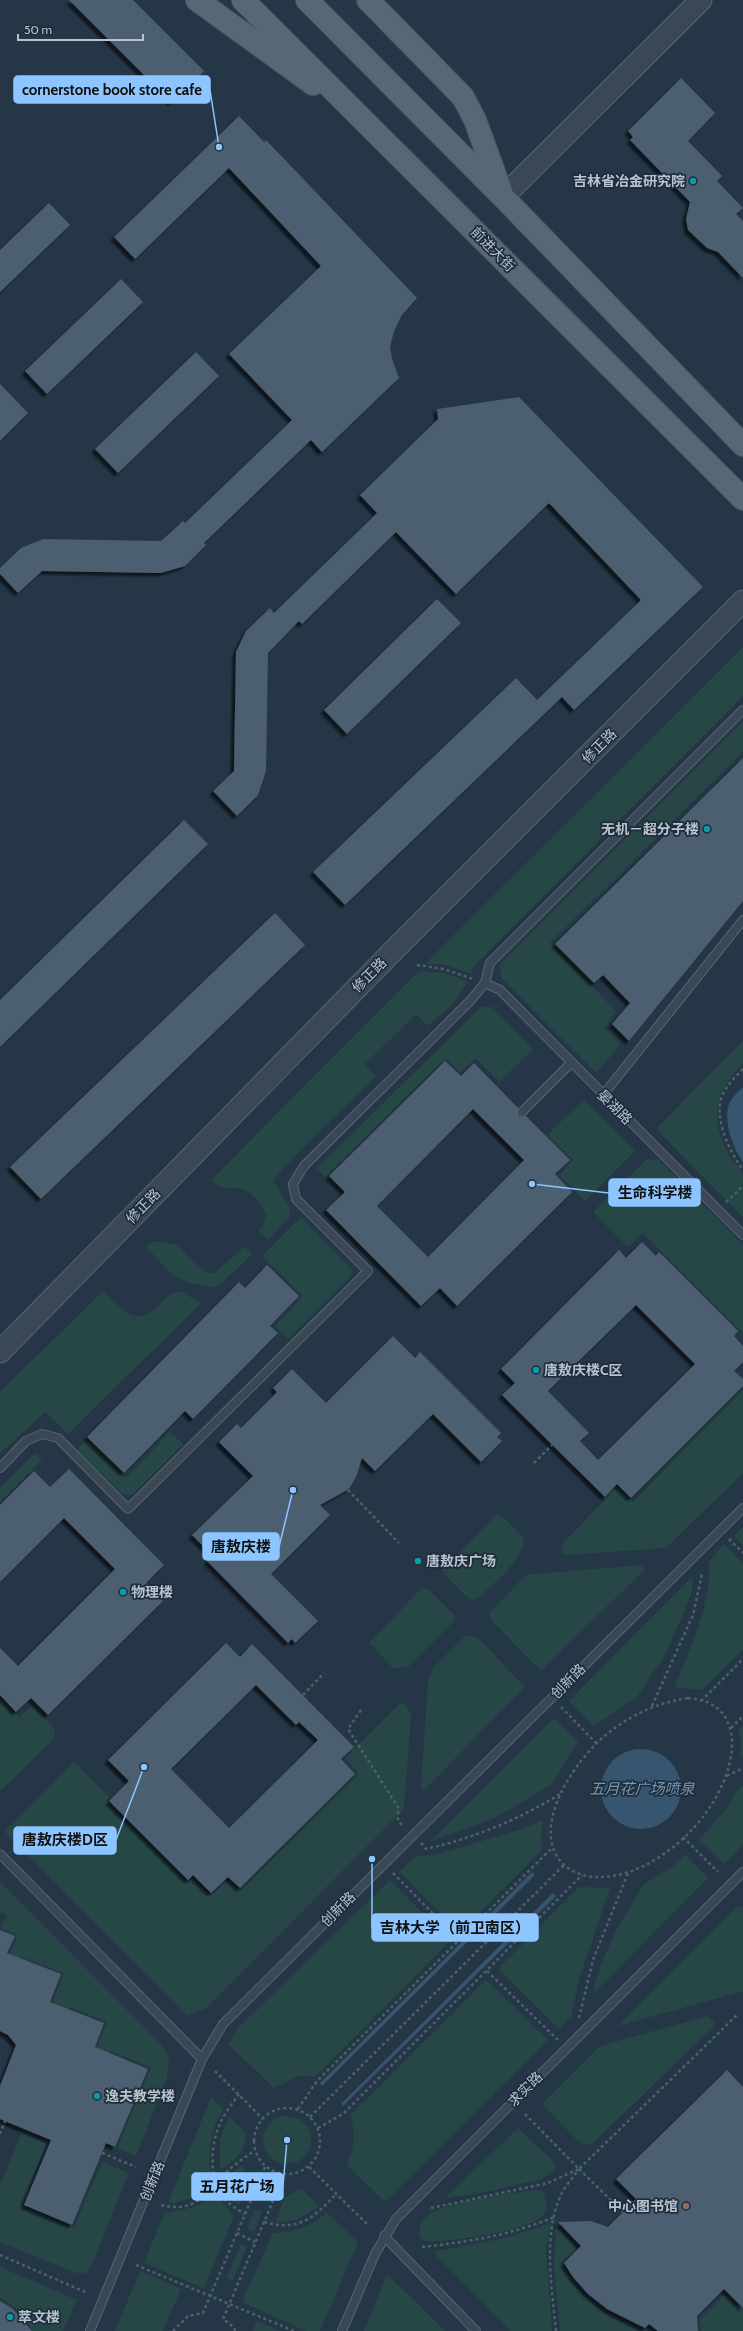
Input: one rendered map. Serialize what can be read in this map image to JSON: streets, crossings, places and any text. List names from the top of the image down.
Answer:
{
  "streets": {
    "main road": ["前进大街"],
    "street": ["修正路"],
    "lane": ["晏湖路", "创新路", "求实路"]
  },
  "water": ["五月花广场喷泉"],
  "places": [
    "cornerstone book store cafe",
    "吉林省冶金研究院",
    "无机－超分子楼",
    "生命科学楼",
    "唐敖庆楼C区",
    "唐敖庆楼",
    "唐敖庆广场",
    "物理楼",
    "唐敖庆楼D区",
    "吉林大学（前卫南区）",
    "逸夫教学楼",
    "五月花广场",
    "中心图书馆",
    "萃文楼"
  ],
  "scale_bar": "50 m"
}
